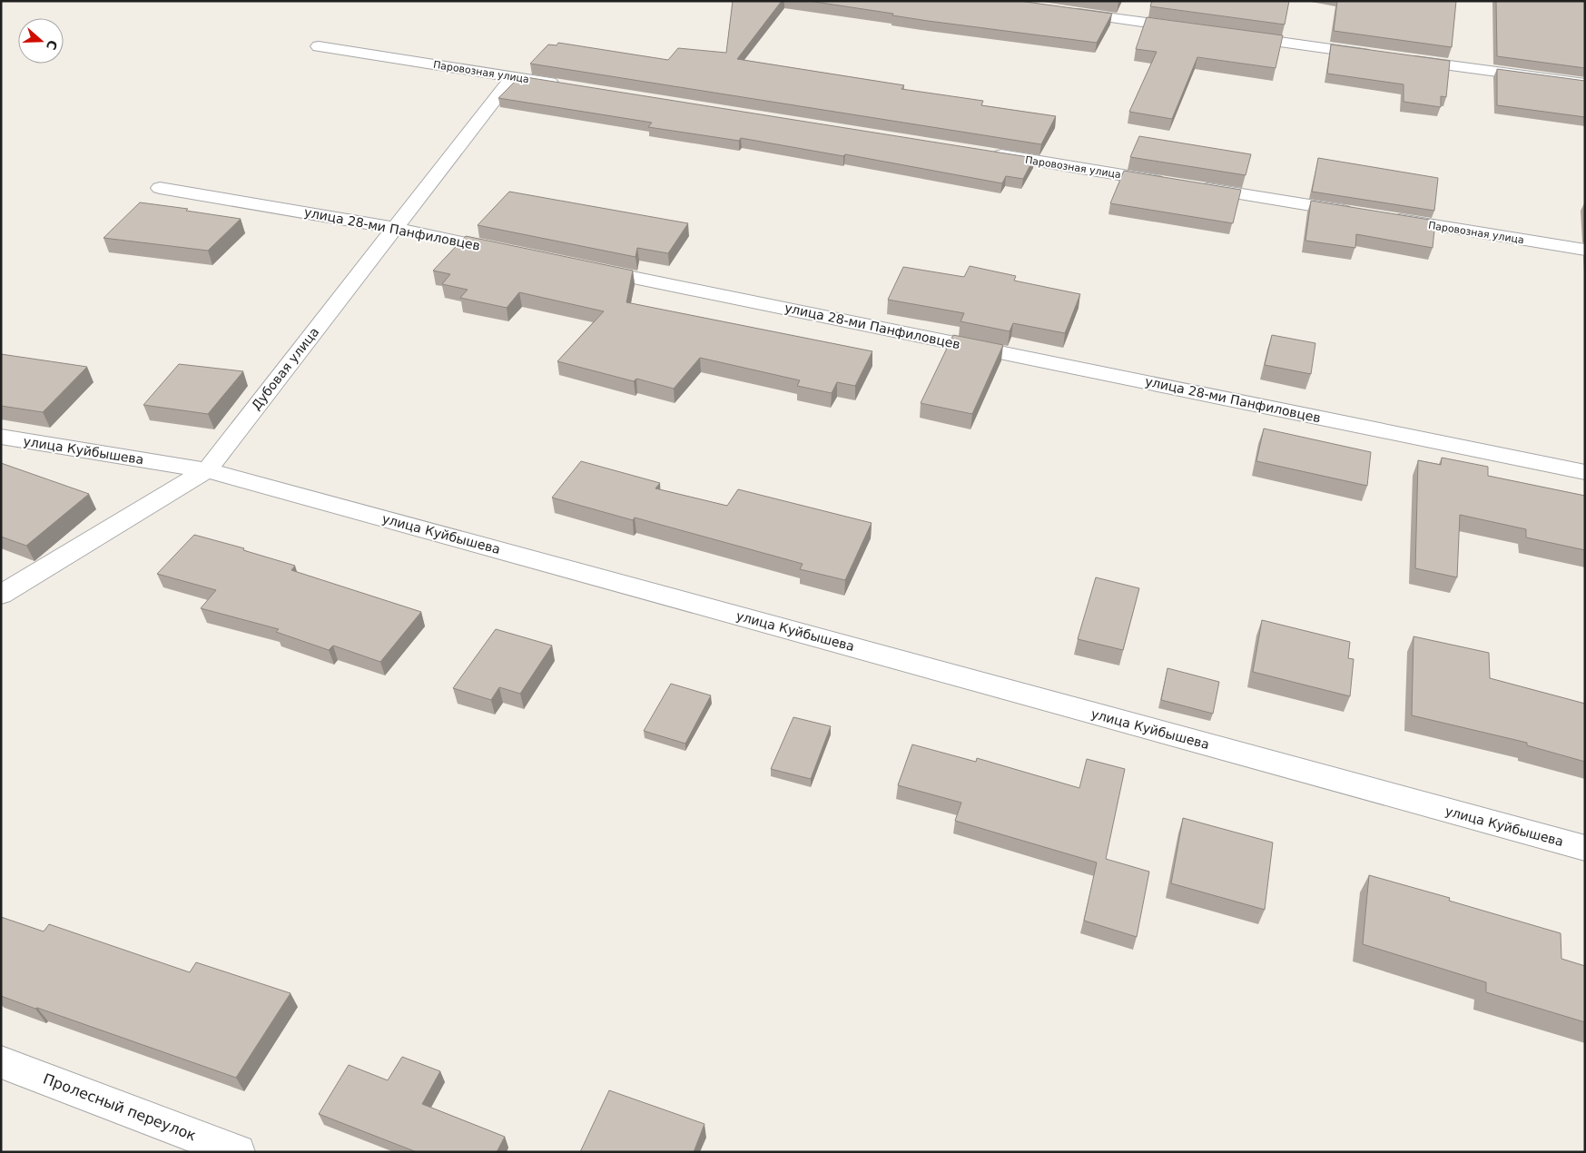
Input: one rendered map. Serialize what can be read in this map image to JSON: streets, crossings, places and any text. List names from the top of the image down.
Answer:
{
  "streets": {
    "street": [
      "Паровозная улица",
      "улица 28-ми Панфиловцев",
      "Дубовая улица",
      "улица Куйбышева",
      "Пролесный переулок"
    ]
  },
  "crossings": [
    ["Паровозная улица", "Дубовая улица"],
    ["улица 28-ми Панфиловцев", "Дубовая улица"],
    ["Дубовая улица", "улица Куйбышева"]
  ],
  "north": "right"
}
